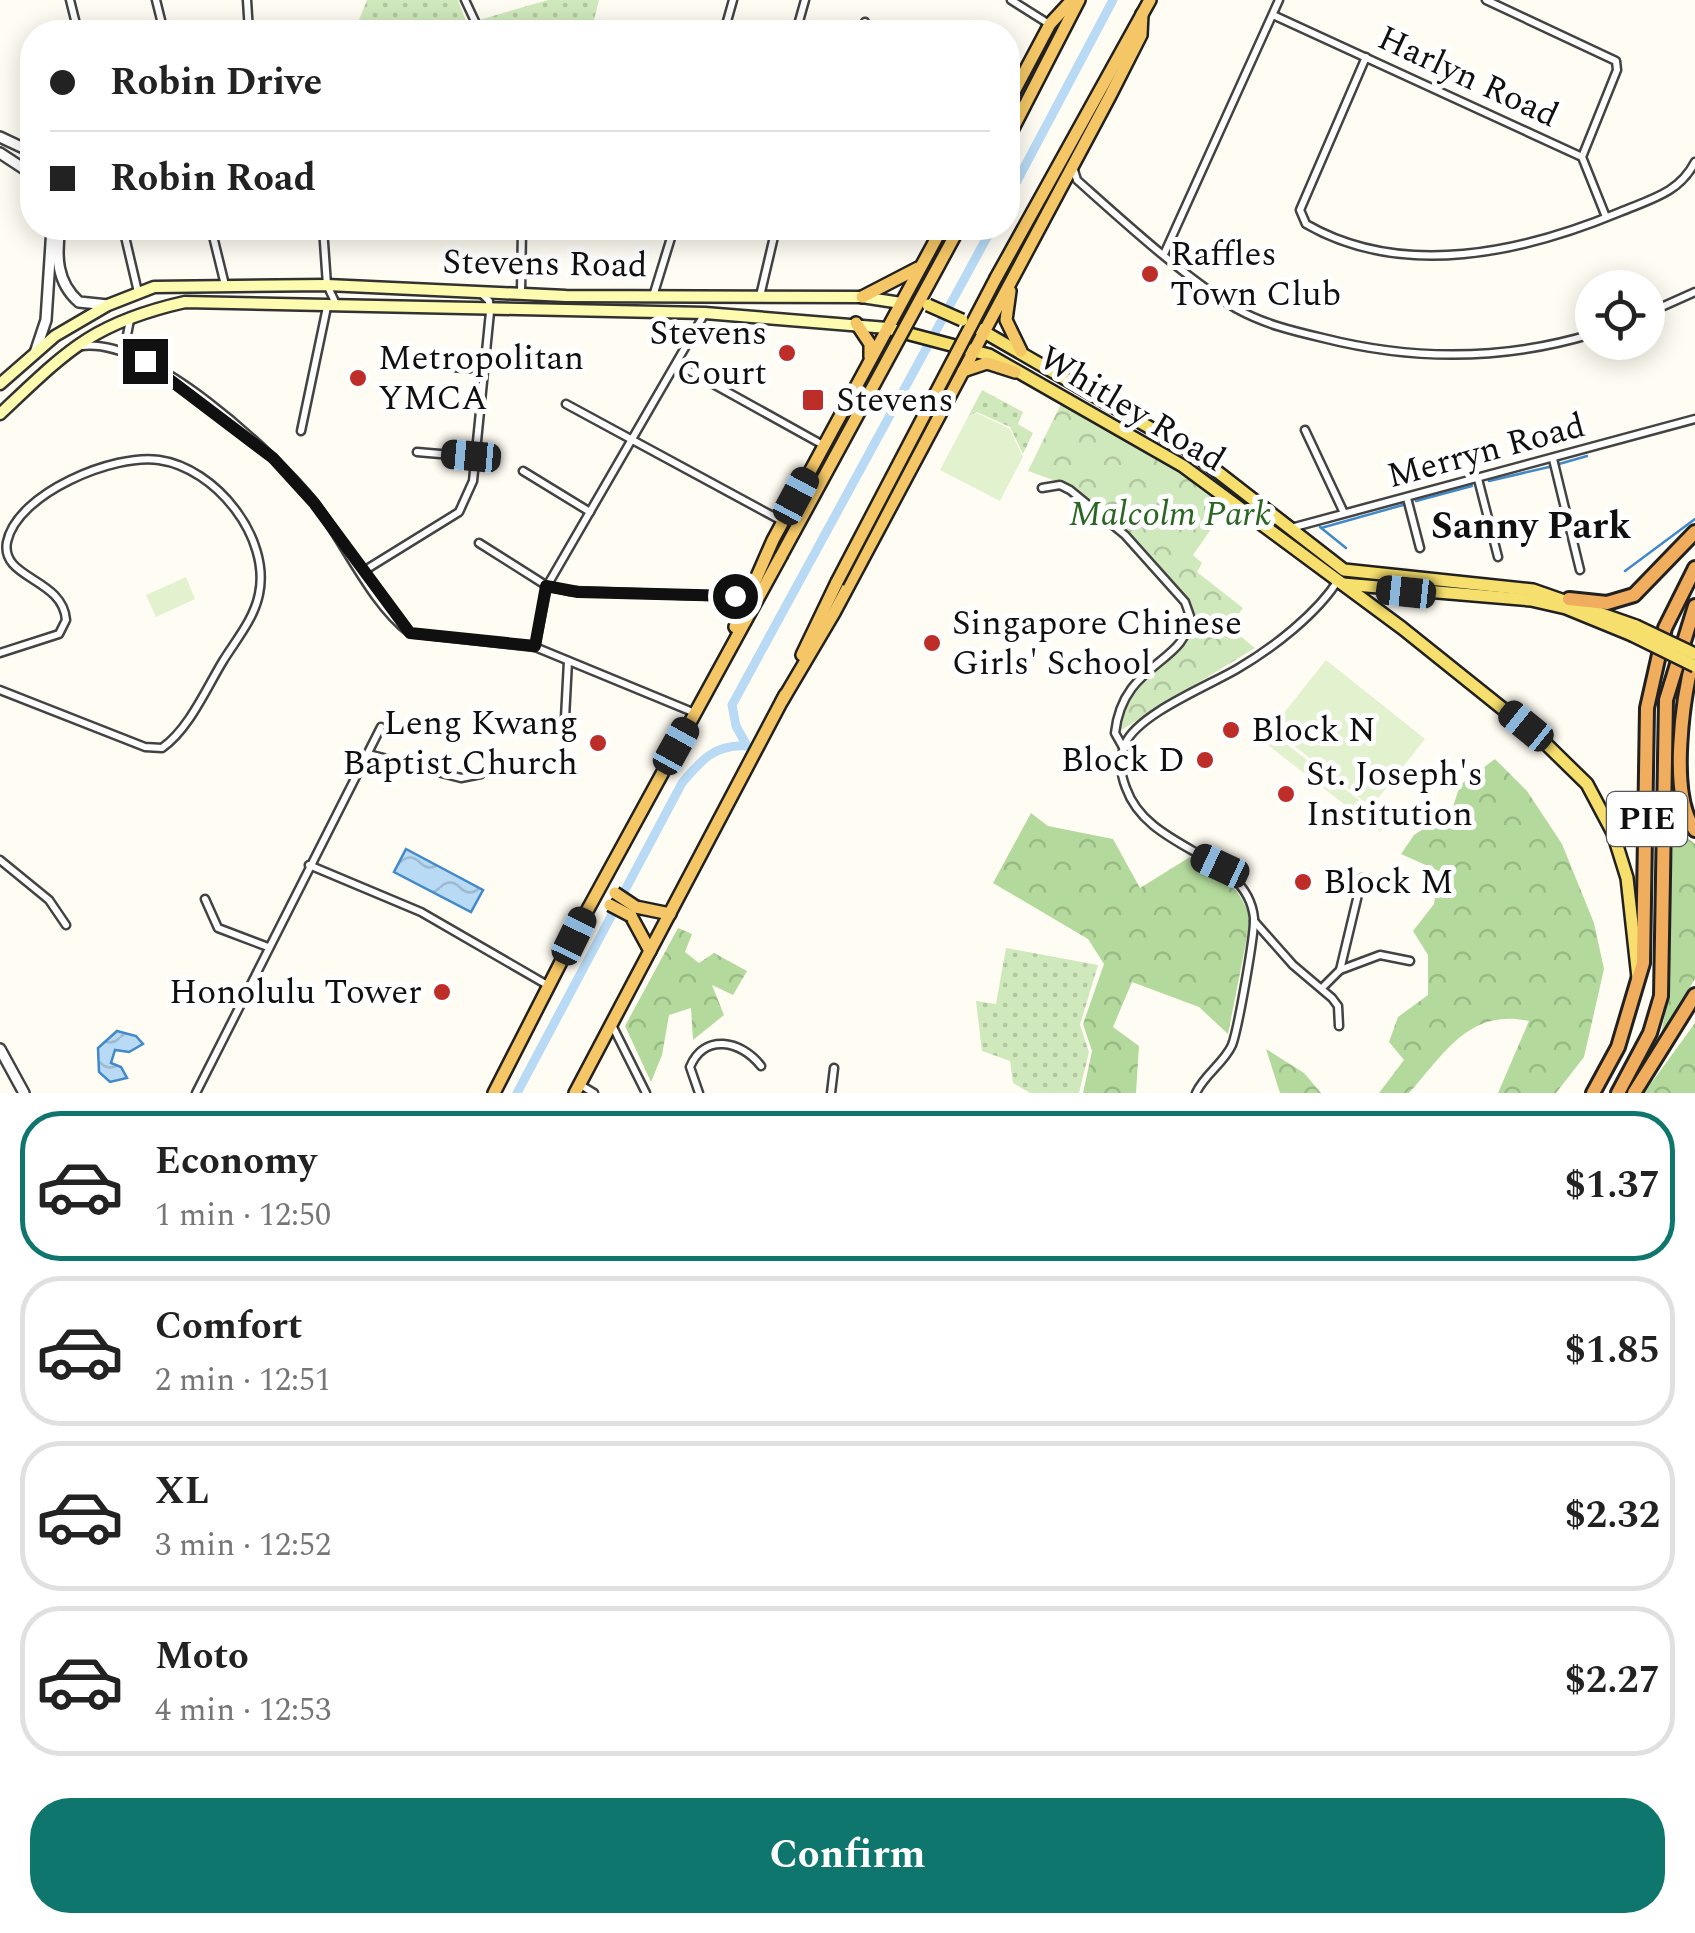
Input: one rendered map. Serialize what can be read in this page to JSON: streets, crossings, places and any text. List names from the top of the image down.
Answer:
{
  "streets": {
    "highway": ["PIE"],
    "main road": ["Stevens Road", "Whitley Road"],
    "street": ["Harlyn Road", "Merryn Road"]
  },
  "crossings": [
    ["Stevens Road", "Whitley Road"],
    ["Whitley Road", "Merryn Road"],
    ["Whitley Road", "PIE"]
  ],
  "districts": ["Sanny Park"],
  "parks": ["Malcolm Park"],
  "places": {
    "other": [
      "Raffles Town Club",
      "Stevens Court",
      "Metropolitan YMCA",
      "Singapore Chinese Girls' School",
      "Block N",
      "Leng Kwang Baptist Church",
      "Block D",
      "St. Joseph's Institution",
      "Block M",
      "Honolulu Tower"
    ],
    "transit": ["Stevens"]
  },
  "page": {
    "banner": ["Robin Drive", "Robin Road"],
    "list": [
      {
        "name": "Economy",
        "note": "1 min · 12:50",
        "value": "$1.37"
      },
      {
        "name": "Comfort",
        "note": "2 min · 12:51",
        "value": "$1.85"
      },
      {
        "name": "XL",
        "note": "3 min · 12:52",
        "value": "$2.32"
      },
      {
        "name": "Moto",
        "note": "4 min · 12:53",
        "value": "$2.27"
      }
    ],
    "buttons": "Confirm"
  }
}
